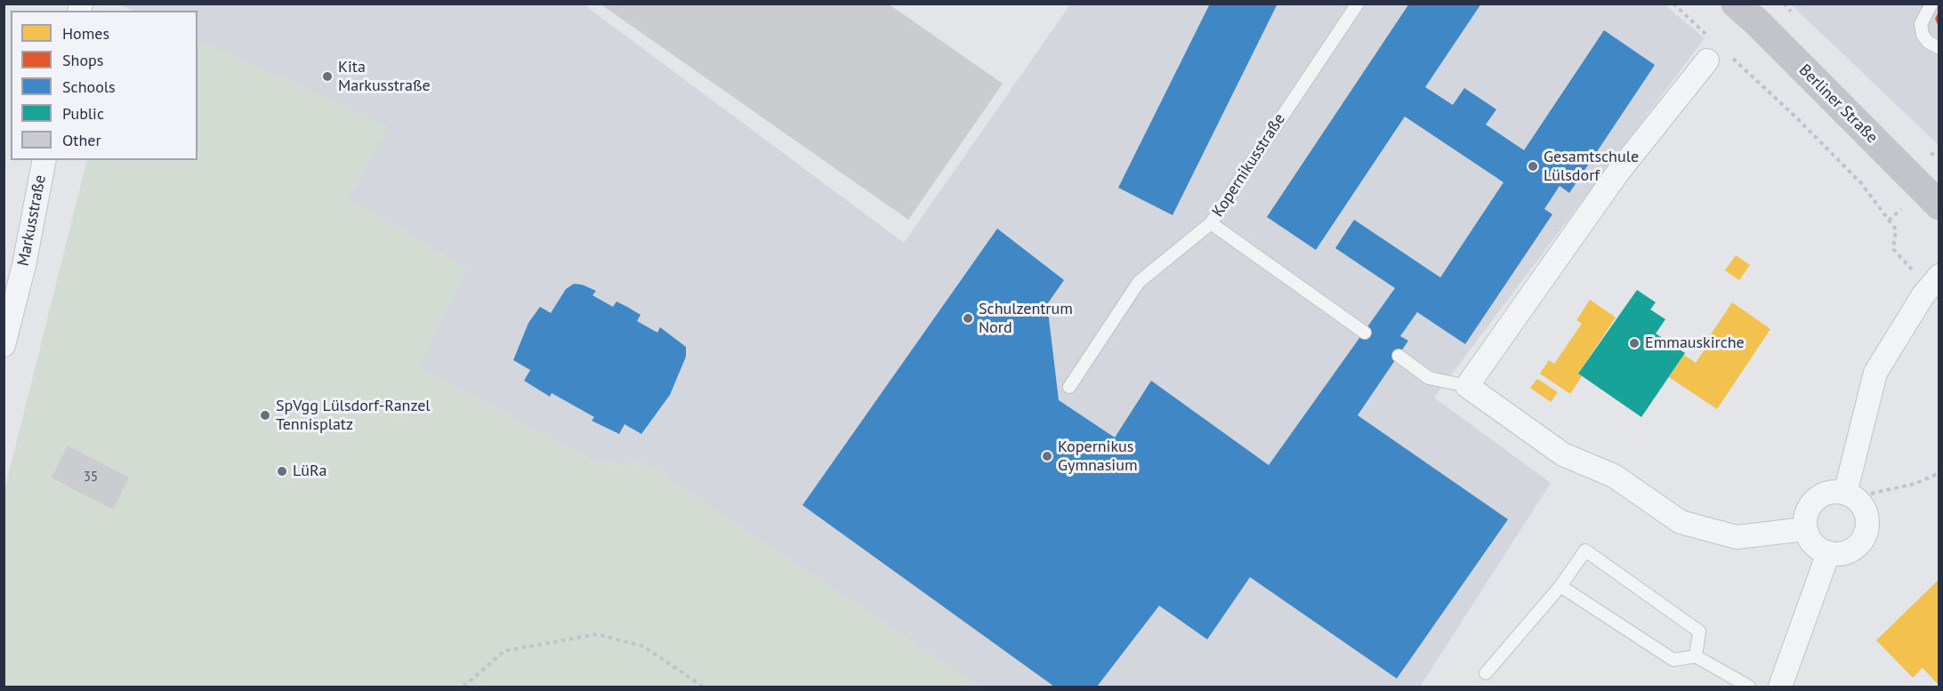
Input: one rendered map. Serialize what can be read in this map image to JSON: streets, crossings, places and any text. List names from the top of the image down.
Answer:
{
  "streets": {
    "street": ["Berliner Straße", "Markusstraße"],
    "lane": ["Kopernikusstraße"]
  },
  "places": [
    "Kita Markusstraße",
    "Gesamtschule Lülsdorf",
    "Schulzentrum Nord",
    "Emmauskirche",
    "SpVgg Lülsdorf-Ranzel Tennisplatz",
    "Kopernikus Gymnasium",
    "LüRa"
  ],
  "house_numbers": ["35"],
  "legend": [
    "Homes",
    "Shops",
    "Schools",
    "Public",
    "Other"
  ]
}
